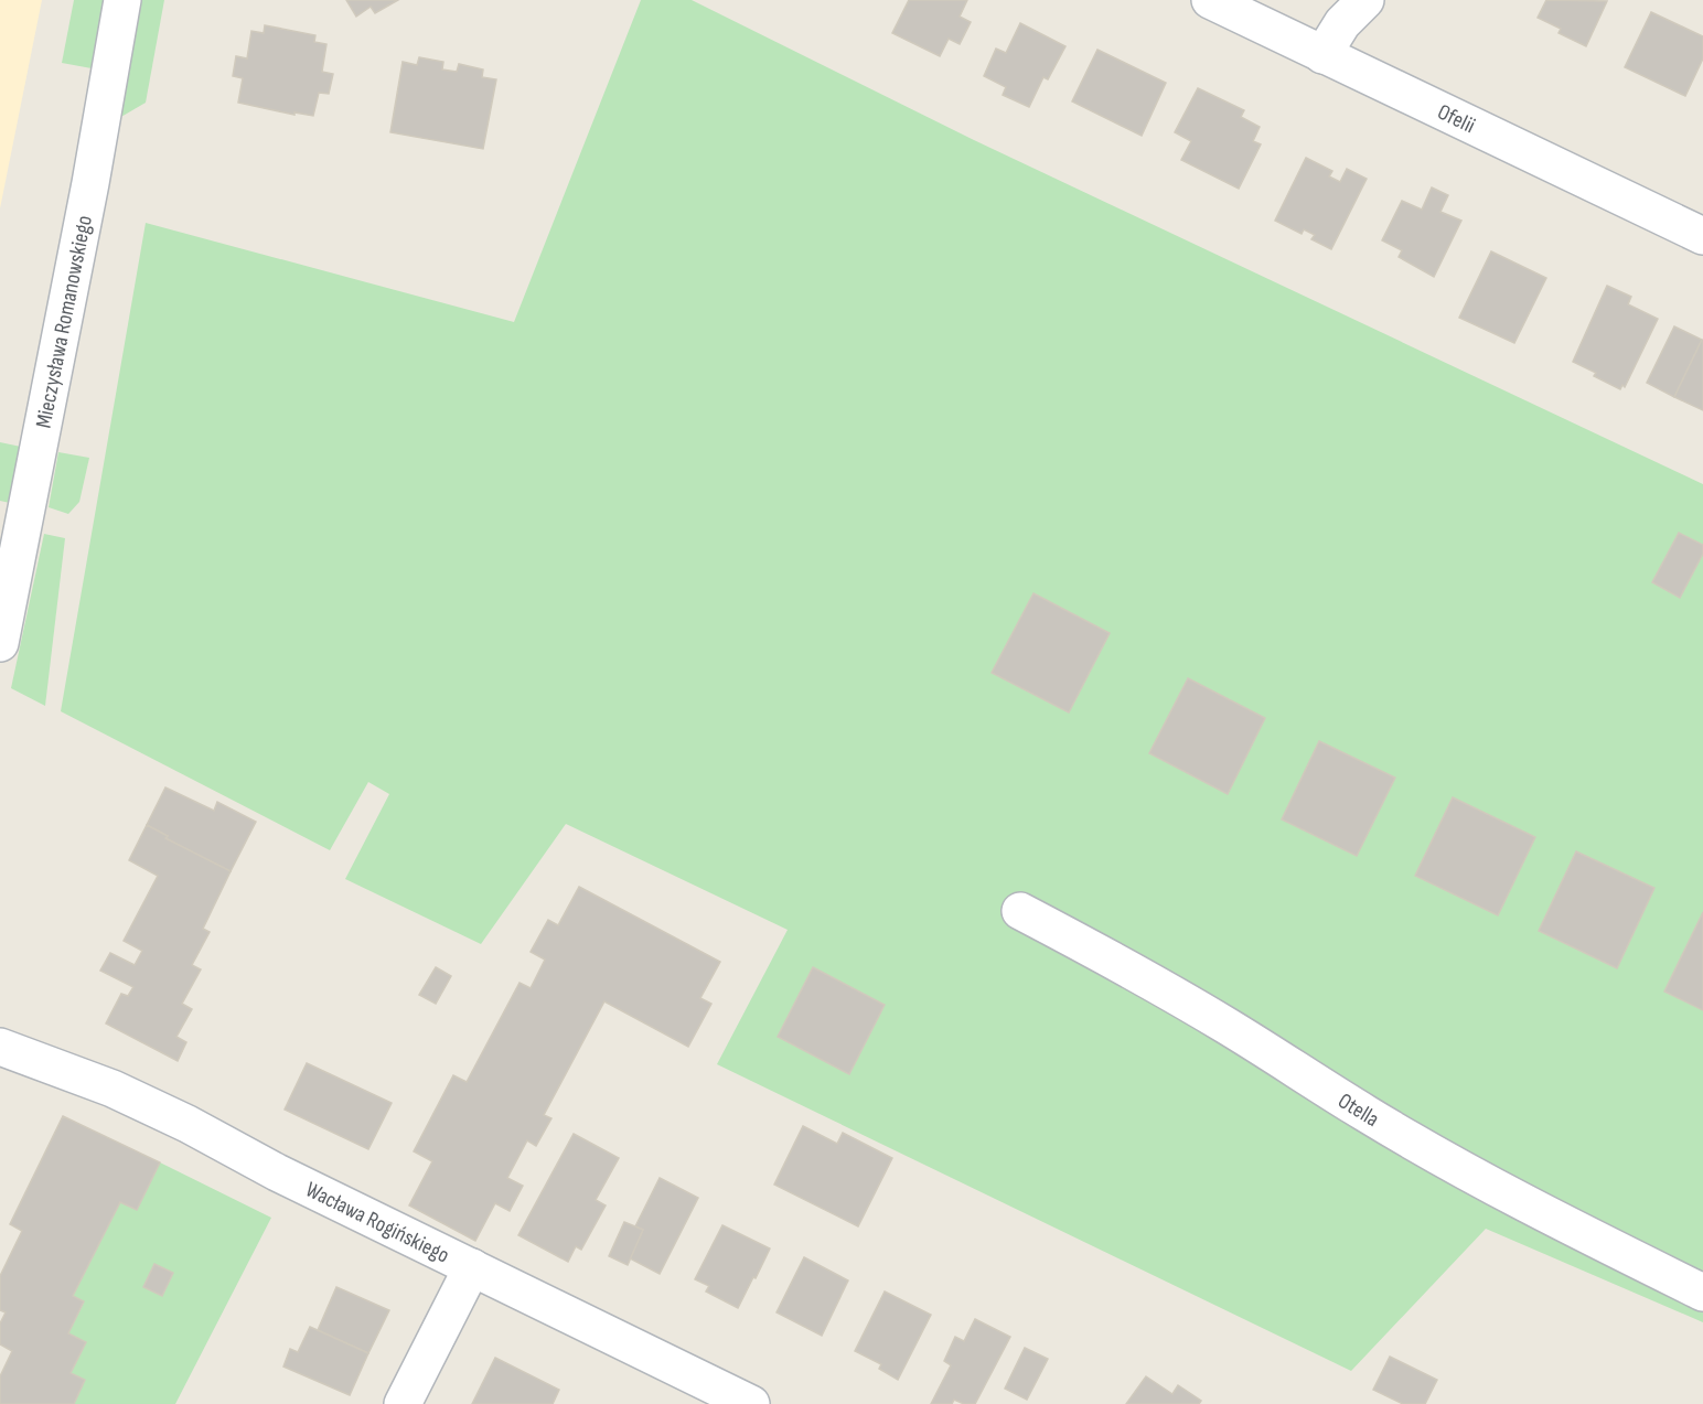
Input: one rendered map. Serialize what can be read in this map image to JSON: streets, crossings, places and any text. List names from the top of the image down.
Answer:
{
  "streets": {
    "street": [
      "Ofelii",
      "Mieczysława Romanowskiego",
      "Otella",
      "Wacława Rogińskiego"
    ]
  }
}
